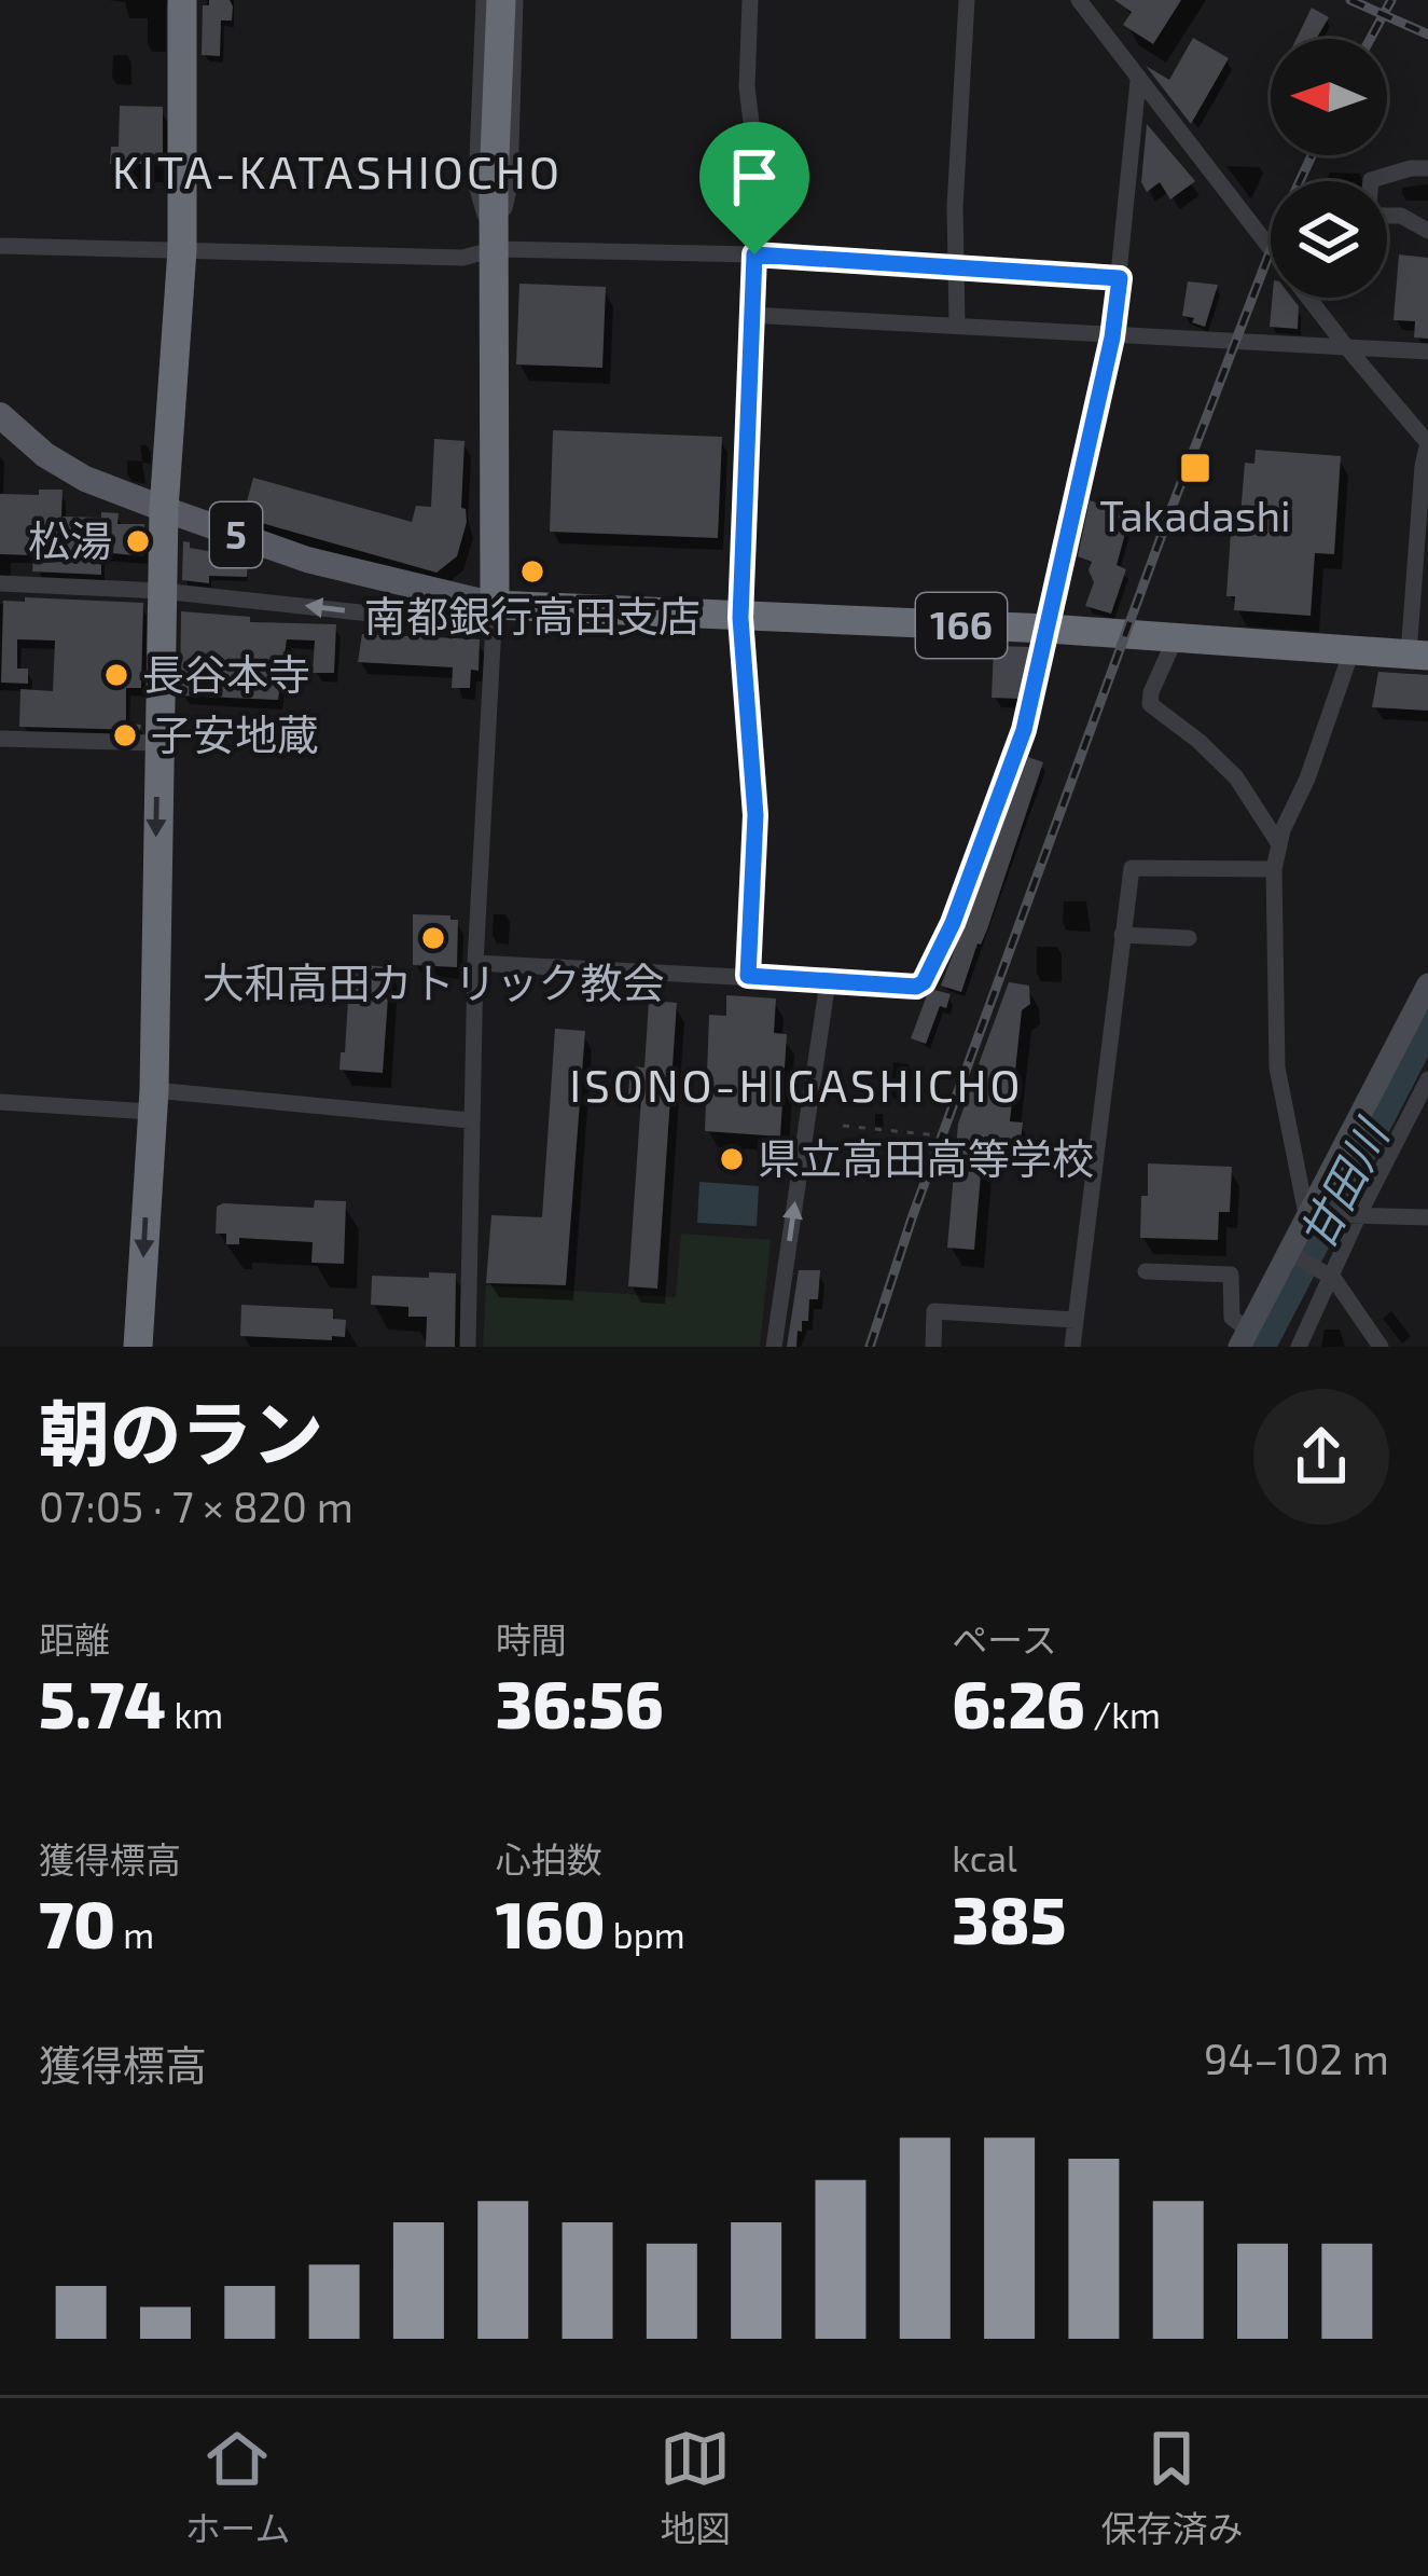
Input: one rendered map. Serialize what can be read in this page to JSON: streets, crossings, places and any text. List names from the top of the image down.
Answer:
{
  "streets": {
    "highway": ["166"],
    "main road": ["5"]
  },
  "crossings": [
    ["5", "166"]
  ],
  "districts": ["KITA-KATASHIOCHO", "ISONO-HIGASHICHO"],
  "water": ["甘田川"],
  "places": {
    "transit": ["Takadashi"],
    "other": [
      "松湯",
      "南都銀行高田支店",
      "長谷本寺",
      "子安地蔵",
      "大和高田カトリック教会",
      "県立高田高等学校"
    ]
  },
  "north": "left",
  "page": {
    "heading": ["朝のラン", "07:05 · 7 × 820 m"],
    "stats": [
      ["距離", "5.74 km"],
      ["時間", "36:56"],
      ["ペース", "6:26 /km"],
      ["獲得標高", "70 m"],
      ["心拍数", "160 bpm"],
      ["kcal", "385"]
    ],
    "chart": ["獲得標高", "94–102 m"],
    "tabs": ["ホーム", "地図", "保存済み"]
  }
}
